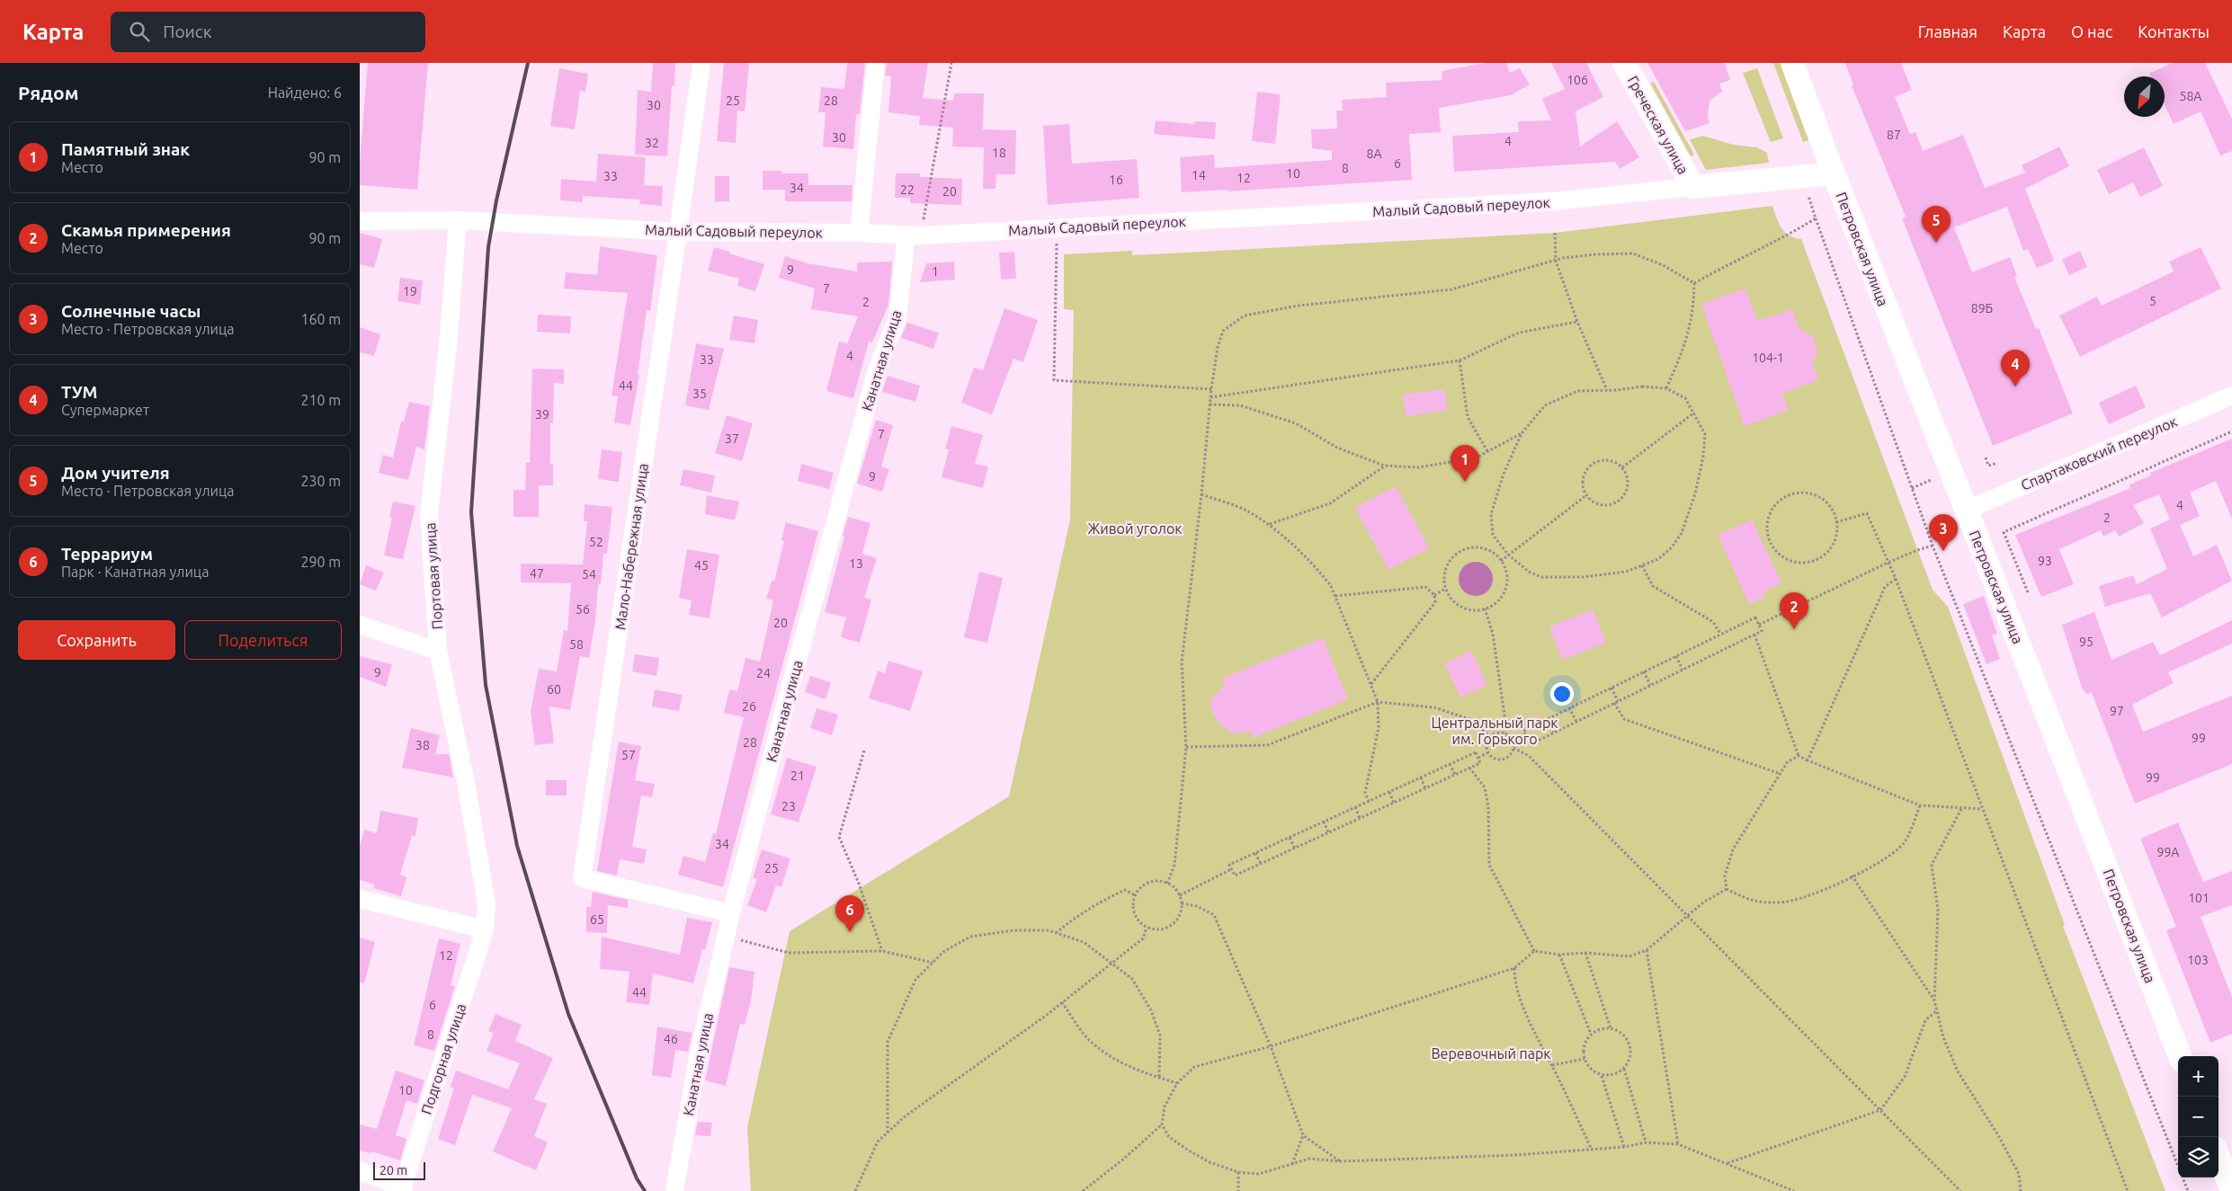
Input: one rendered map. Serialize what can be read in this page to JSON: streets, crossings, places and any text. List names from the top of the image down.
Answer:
{
  "streets": {
    "main road": ["Греческая улица", "Малый Садовый переулок", "Петровская улица"],
    "street": [
      "Канатная улица",
      "Спартаковский переулок",
      "Мало-Набережная улица",
      "Портовая улица",
      "Подгорная улица"
    ]
  },
  "crossings": [
    ["Греческая улица", "Малый Садовый переулок"],
    ["Малый Садовый переулок", "Петровская улица"],
    ["Малый Садовый переулок", "Канатная улица"],
    ["Малый Садовый переулок", "Мало-Набережная улица"],
    ["Малый Садовый переулок", "Портовая улица"],
    ["Петровская улица", "Спартаковский переулок"],
    ["Канатная улица", "Мало-Набережная улица"],
    ["Портовая улица", "Подгорная улица"]
  ],
  "parks": ["Живой уголок", "Центральный парк им. Горького", "Веревочный парк"],
  "house_numbers": [
    "106",
    "58А",
    "25",
    "28",
    "30",
    "87",
    "30",
    "4",
    "32",
    "18",
    "8А",
    "6",
    "8",
    "10",
    "14",
    "33",
    "12",
    "16",
    "34",
    "22",
    "20",
    "9",
    "1",
    "7",
    "19",
    "5",
    "2",
    "89Б",
    "4",
    "104-1",
    "33",
    "44",
    "35",
    "39",
    "7",
    "37",
    "9",
    "4",
    "2",
    "52",
    "93",
    "13",
    "45",
    "47",
    "54",
    "56",
    "20",
    "95",
    "58",
    "9",
    "24",
    "60",
    "26",
    "97",
    "99",
    "28",
    "38",
    "57",
    "21",
    "99",
    "23",
    "34",
    "99А",
    "25",
    "101",
    "65",
    "12",
    "103",
    "44",
    "6",
    "8",
    "46",
    "10"
  ],
  "scale_bar": "20 m",
  "north": "bottom left",
  "page": {
    "header": "Карта",
    "search": "Поиск",
    "nav": [
      "Главная",
      "Карта",
      "О нас",
      "Контакты"
    ],
    "heading": ["Рядом", "Найдено: 6"],
    "list": [
      {
        "mark": "1",
        "name": "Памятный знак",
        "note": "Место",
        "value": "90 m"
      },
      {
        "mark": "2",
        "name": "Скамья примерения",
        "note": "Место",
        "value": "90 m"
      },
      {
        "mark": "3",
        "name": "Солнечные часы",
        "note": "Место · Петровская улица",
        "value": "160 m"
      },
      {
        "mark": "4",
        "name": "ТУМ",
        "note": "Супермаркет",
        "value": "210 m"
      },
      {
        "mark": "5",
        "name": "Дом учителя",
        "note": "Место · Петровская улица",
        "value": "230 m"
      },
      {
        "mark": "6",
        "name": "Террариум",
        "note": "Парк · Канатная улица",
        "value": "290 m"
      }
    ],
    "pins": [
      "5",
      "4",
      "1",
      "3",
      "2",
      "6"
    ],
    "buttons": ["Сохранить", "Поделиться"],
    "map_buttons": ["+", "−"],
    "scale": "20 m"
  }
}
